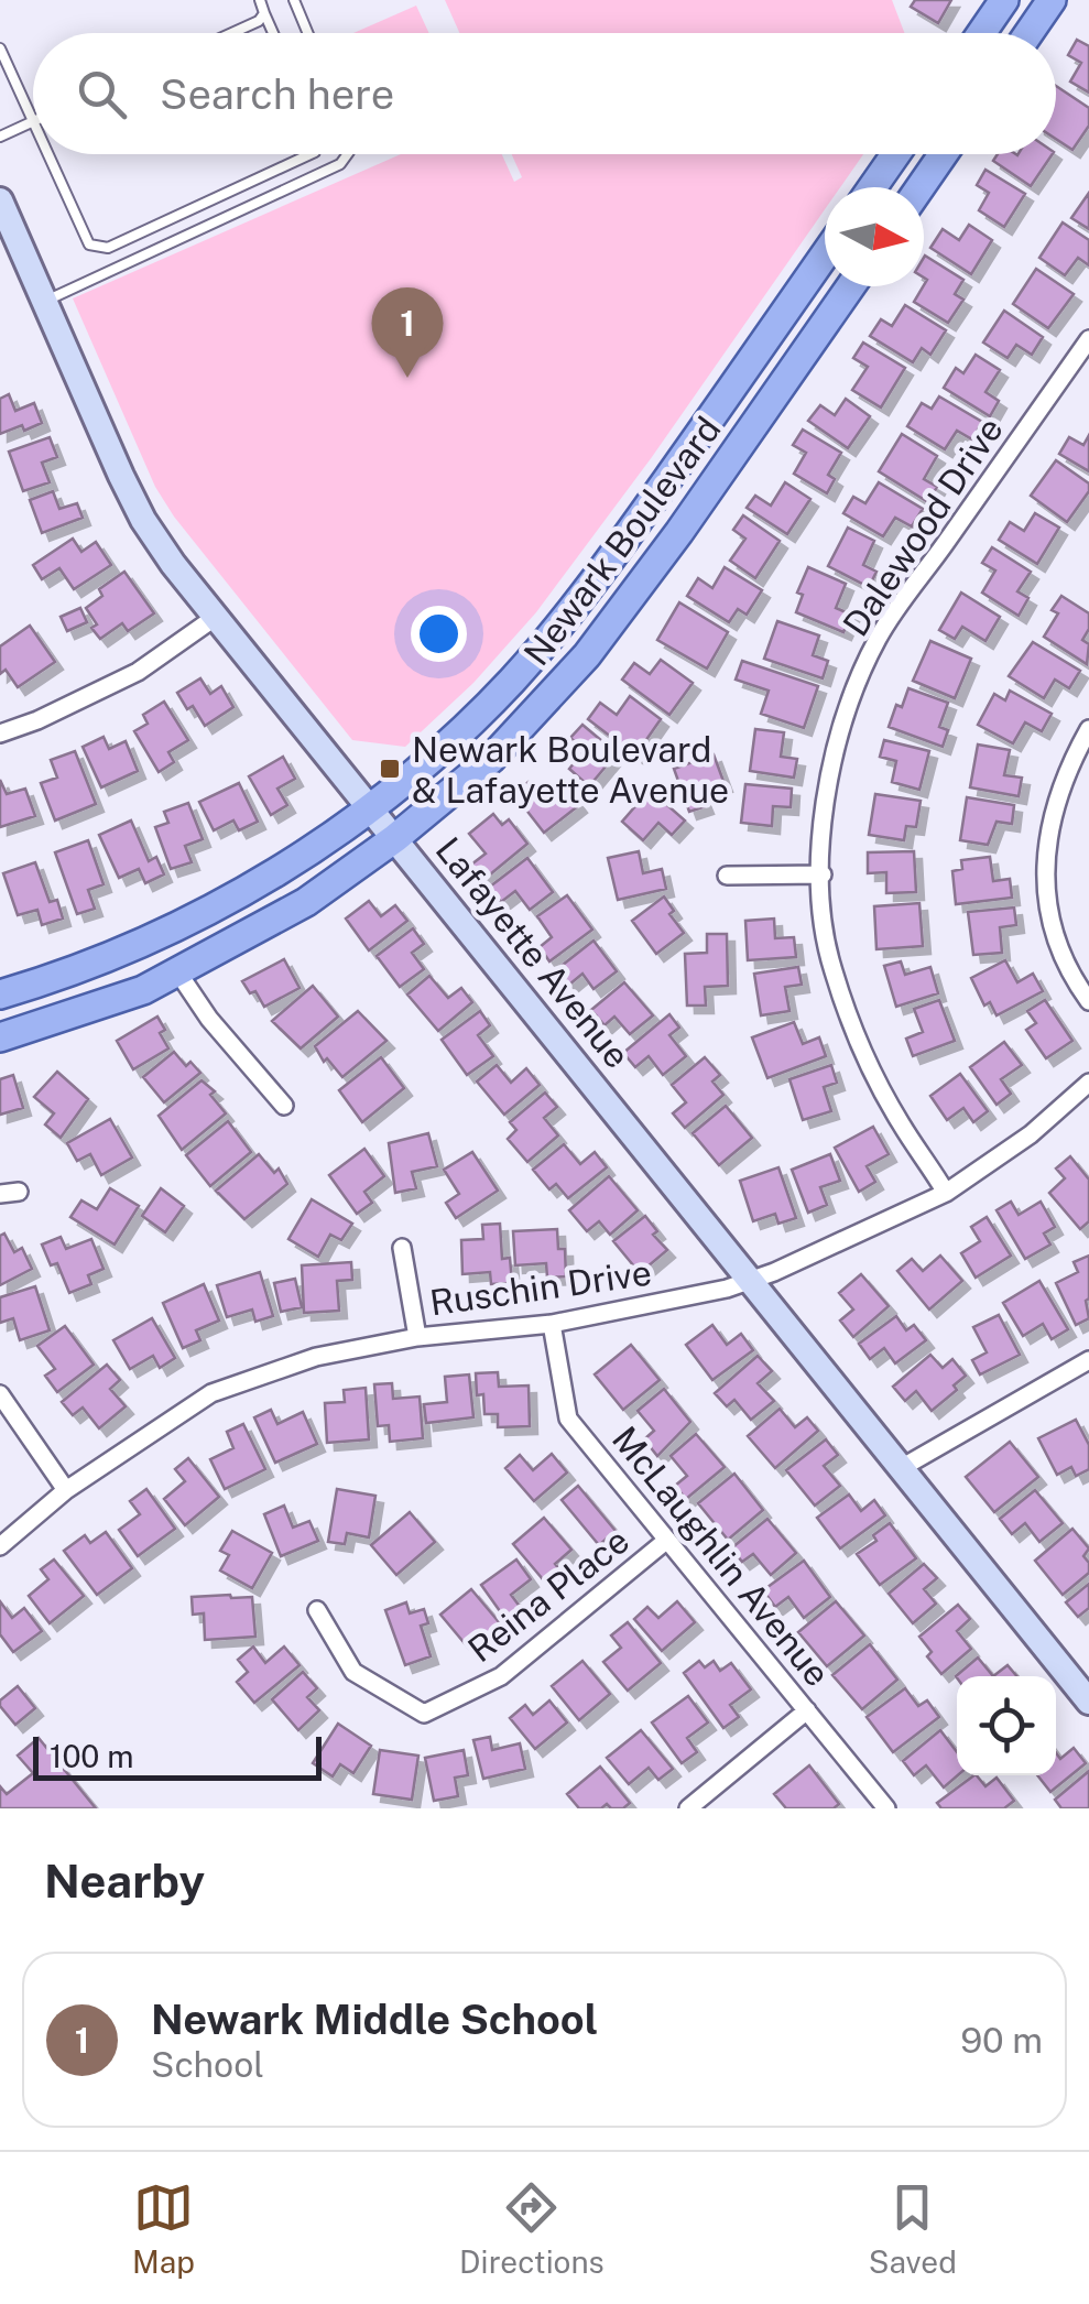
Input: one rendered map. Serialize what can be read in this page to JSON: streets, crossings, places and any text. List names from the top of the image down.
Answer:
{
  "streets": {
    "main road": ["Newark Boulevard"],
    "street": [
      "Dalewood Drive",
      "Lafayette Avenue",
      "Ruschin Drive",
      "McLaughlin Avenue",
      "Reina Place"
    ]
  },
  "crossings": [
    ["Dalewood Drive", "Ruschin Drive"],
    ["Newark Boulevard", "Lafayette Avenue"],
    ["Lafayette Avenue", "Ruschin Drive"],
    ["Ruschin Drive", "McLaughlin Avenue"],
    ["McLaughlin Avenue", "Reina Place"]
  ],
  "places": {
    "transit": ["Newark Boulevard & Lafayette Avenue"]
  },
  "scale_bar": "100 m",
  "north": "right",
  "page": {
    "search": "Search here",
    "pins": "1",
    "scale": "100 m",
    "heading": "Nearby",
    "list": [
      {
        "mark": "1",
        "name": "Newark Middle School",
        "note": "School",
        "value": "90 m"
      }
    ],
    "nav": ["Map", "Directions", "Saved"]
  }
}
